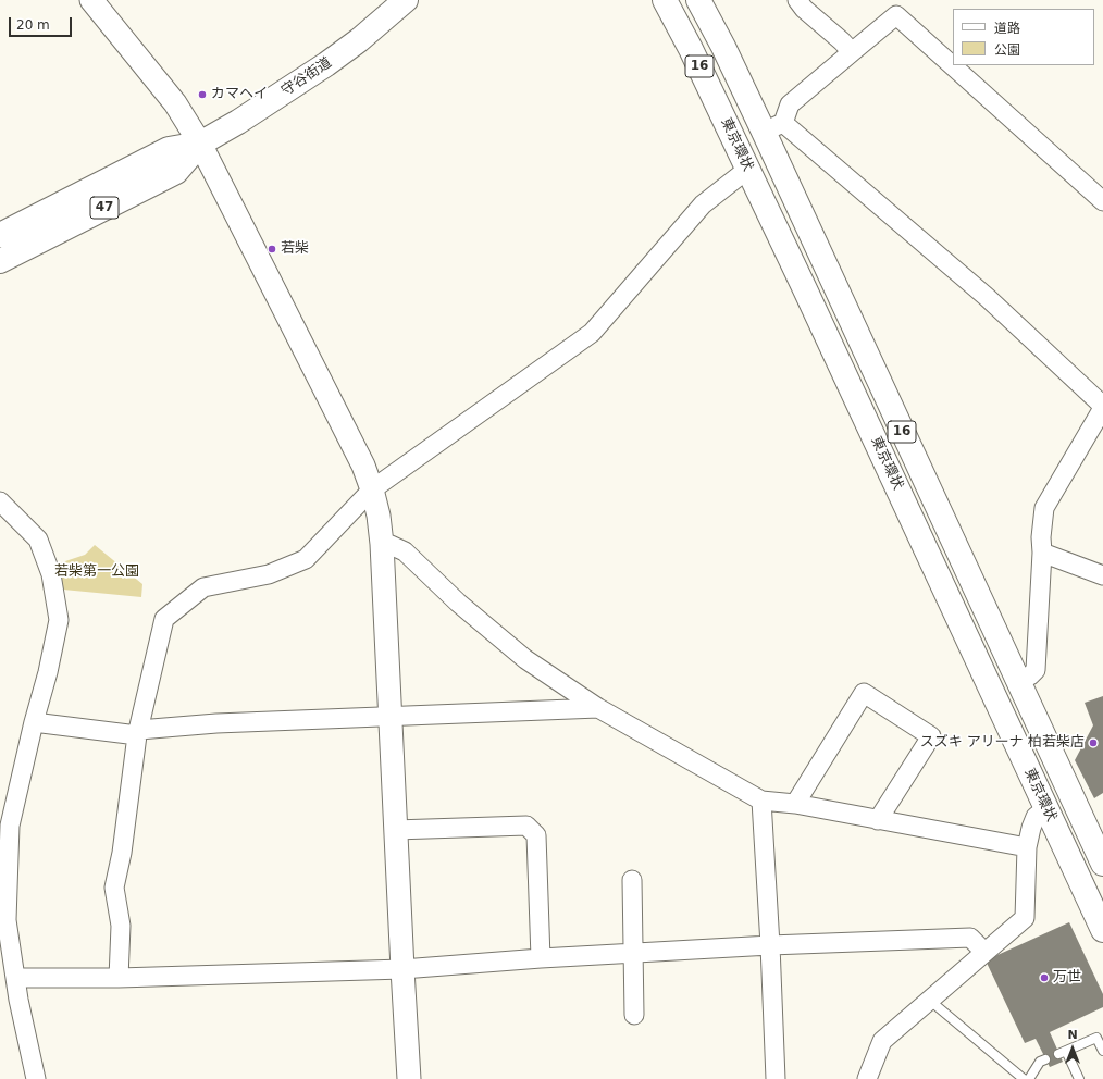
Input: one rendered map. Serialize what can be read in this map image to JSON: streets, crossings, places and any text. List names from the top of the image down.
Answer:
{
  "streets": {
    "main road": [
      "16",
      "守谷街道",
      "東京環状",
      "47"
    ]
  },
  "parks": ["若柴第一公園"],
  "places": [
    "カマヘイ",
    "若柴",
    "スズキ アリーナ 柏若柴店",
    "万世"
  ],
  "legend": ["道路", "公園"],
  "scale_bar": "20 m",
  "north": "top"
}
